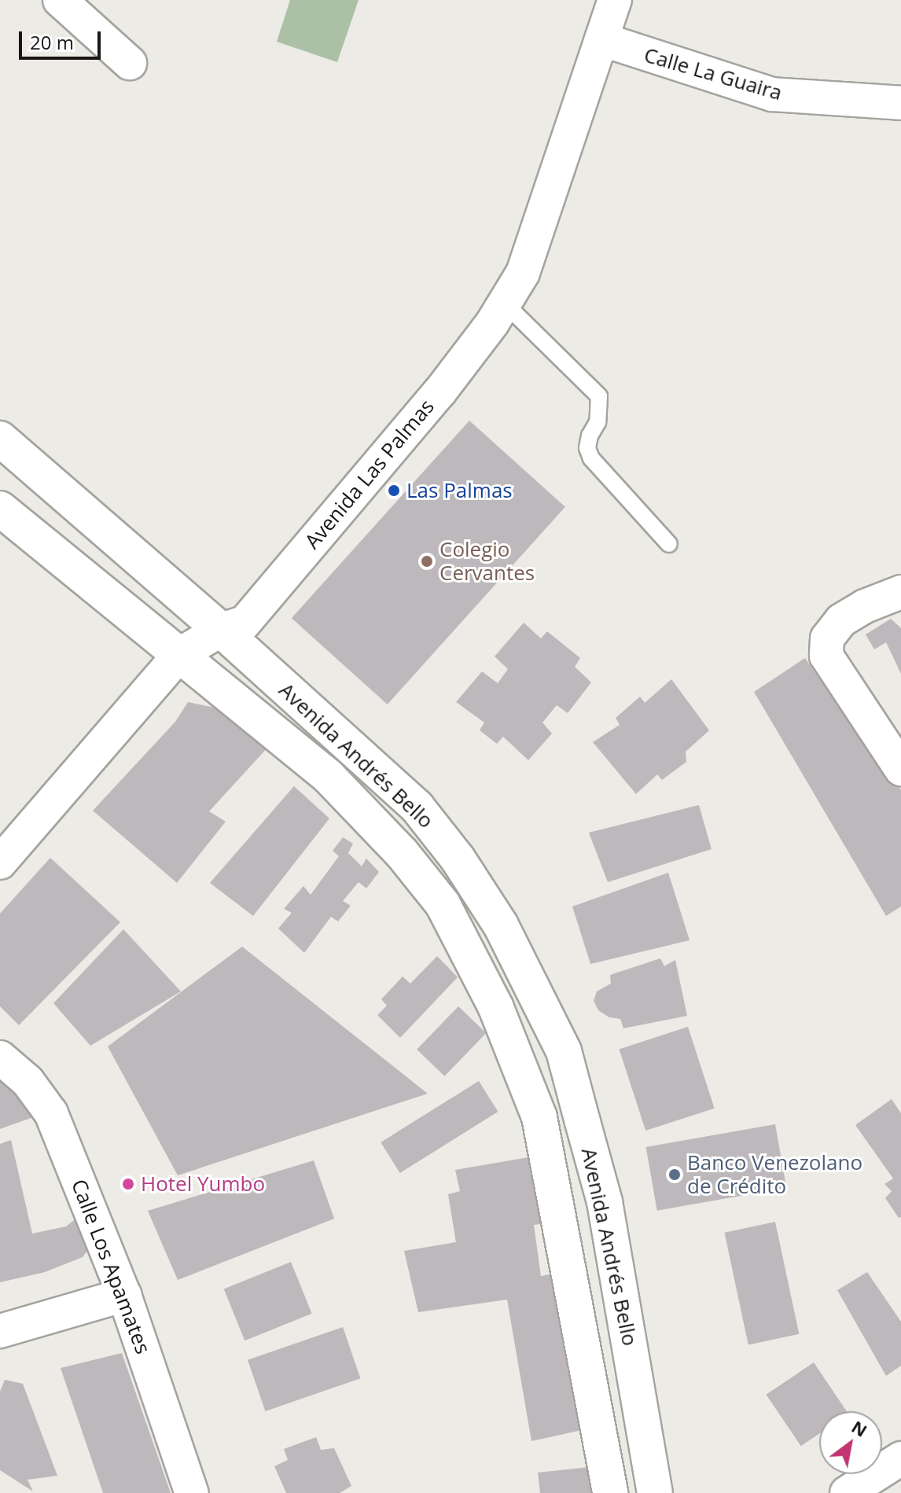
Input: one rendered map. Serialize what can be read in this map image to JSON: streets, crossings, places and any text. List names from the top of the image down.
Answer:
{
  "streets": {
    "street": [
      "Calle La Guaira",
      "Avenida Las Palmas",
      "Avenida Andrés Bello",
      "Calle Los Apamates"
    ]
  },
  "crossings": [
    ["Calle La Guaira", "Avenida Las Palmas"],
    ["Avenida Las Palmas", "Avenida Andrés Bello"]
  ],
  "places": [
    "Las Palmas",
    "Colegio Cervantes",
    "Banco Venezolano de Crédito",
    "Hotel Yumbo"
  ],
  "scale_bar": "20 m",
  "north": "top right"
}
